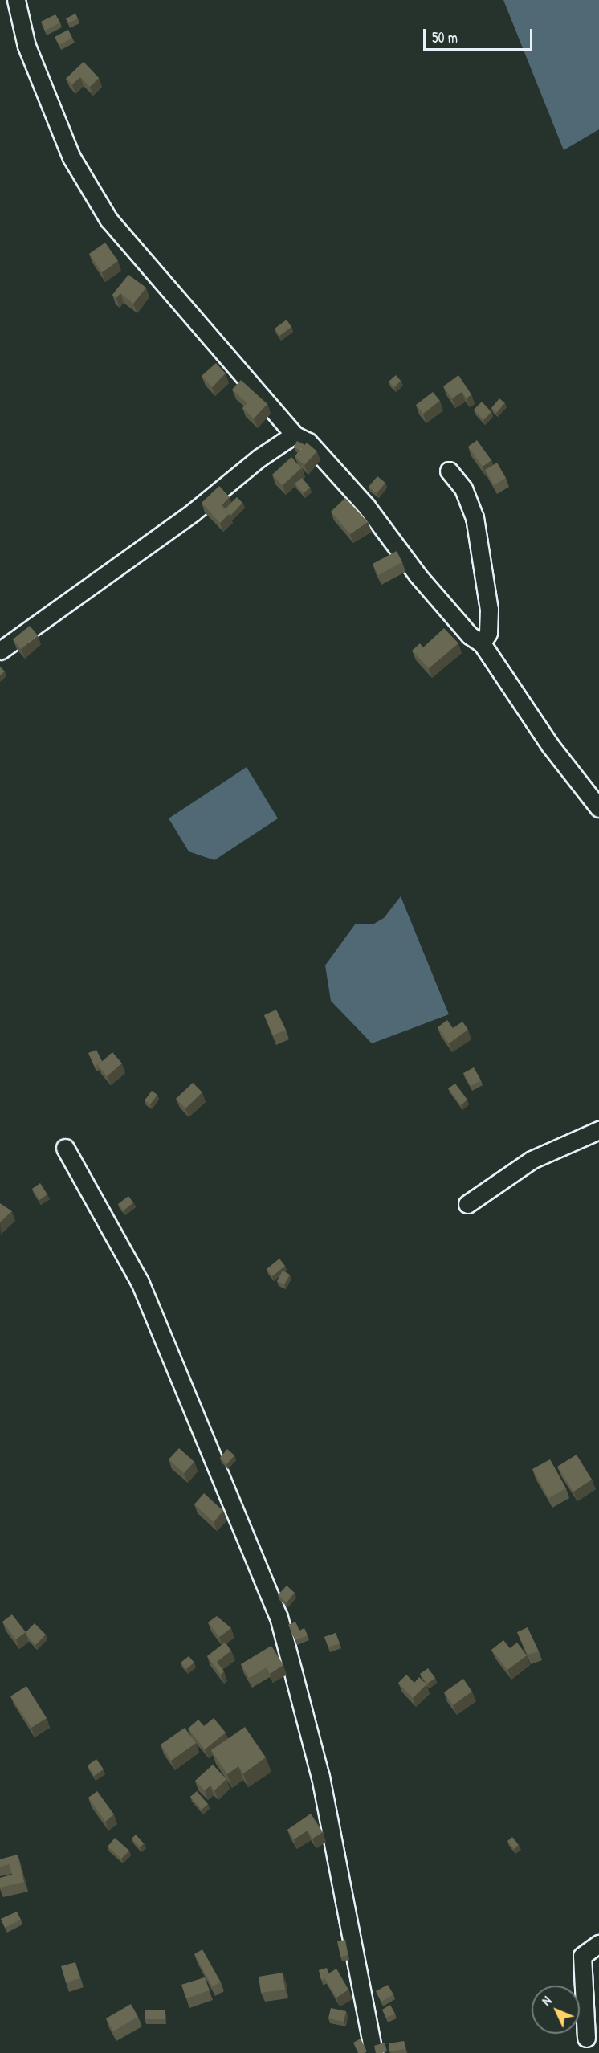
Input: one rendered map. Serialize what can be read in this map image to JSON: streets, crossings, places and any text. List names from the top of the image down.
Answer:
{
  "scale_bar": "50 m",
  "north": "top left"
}
